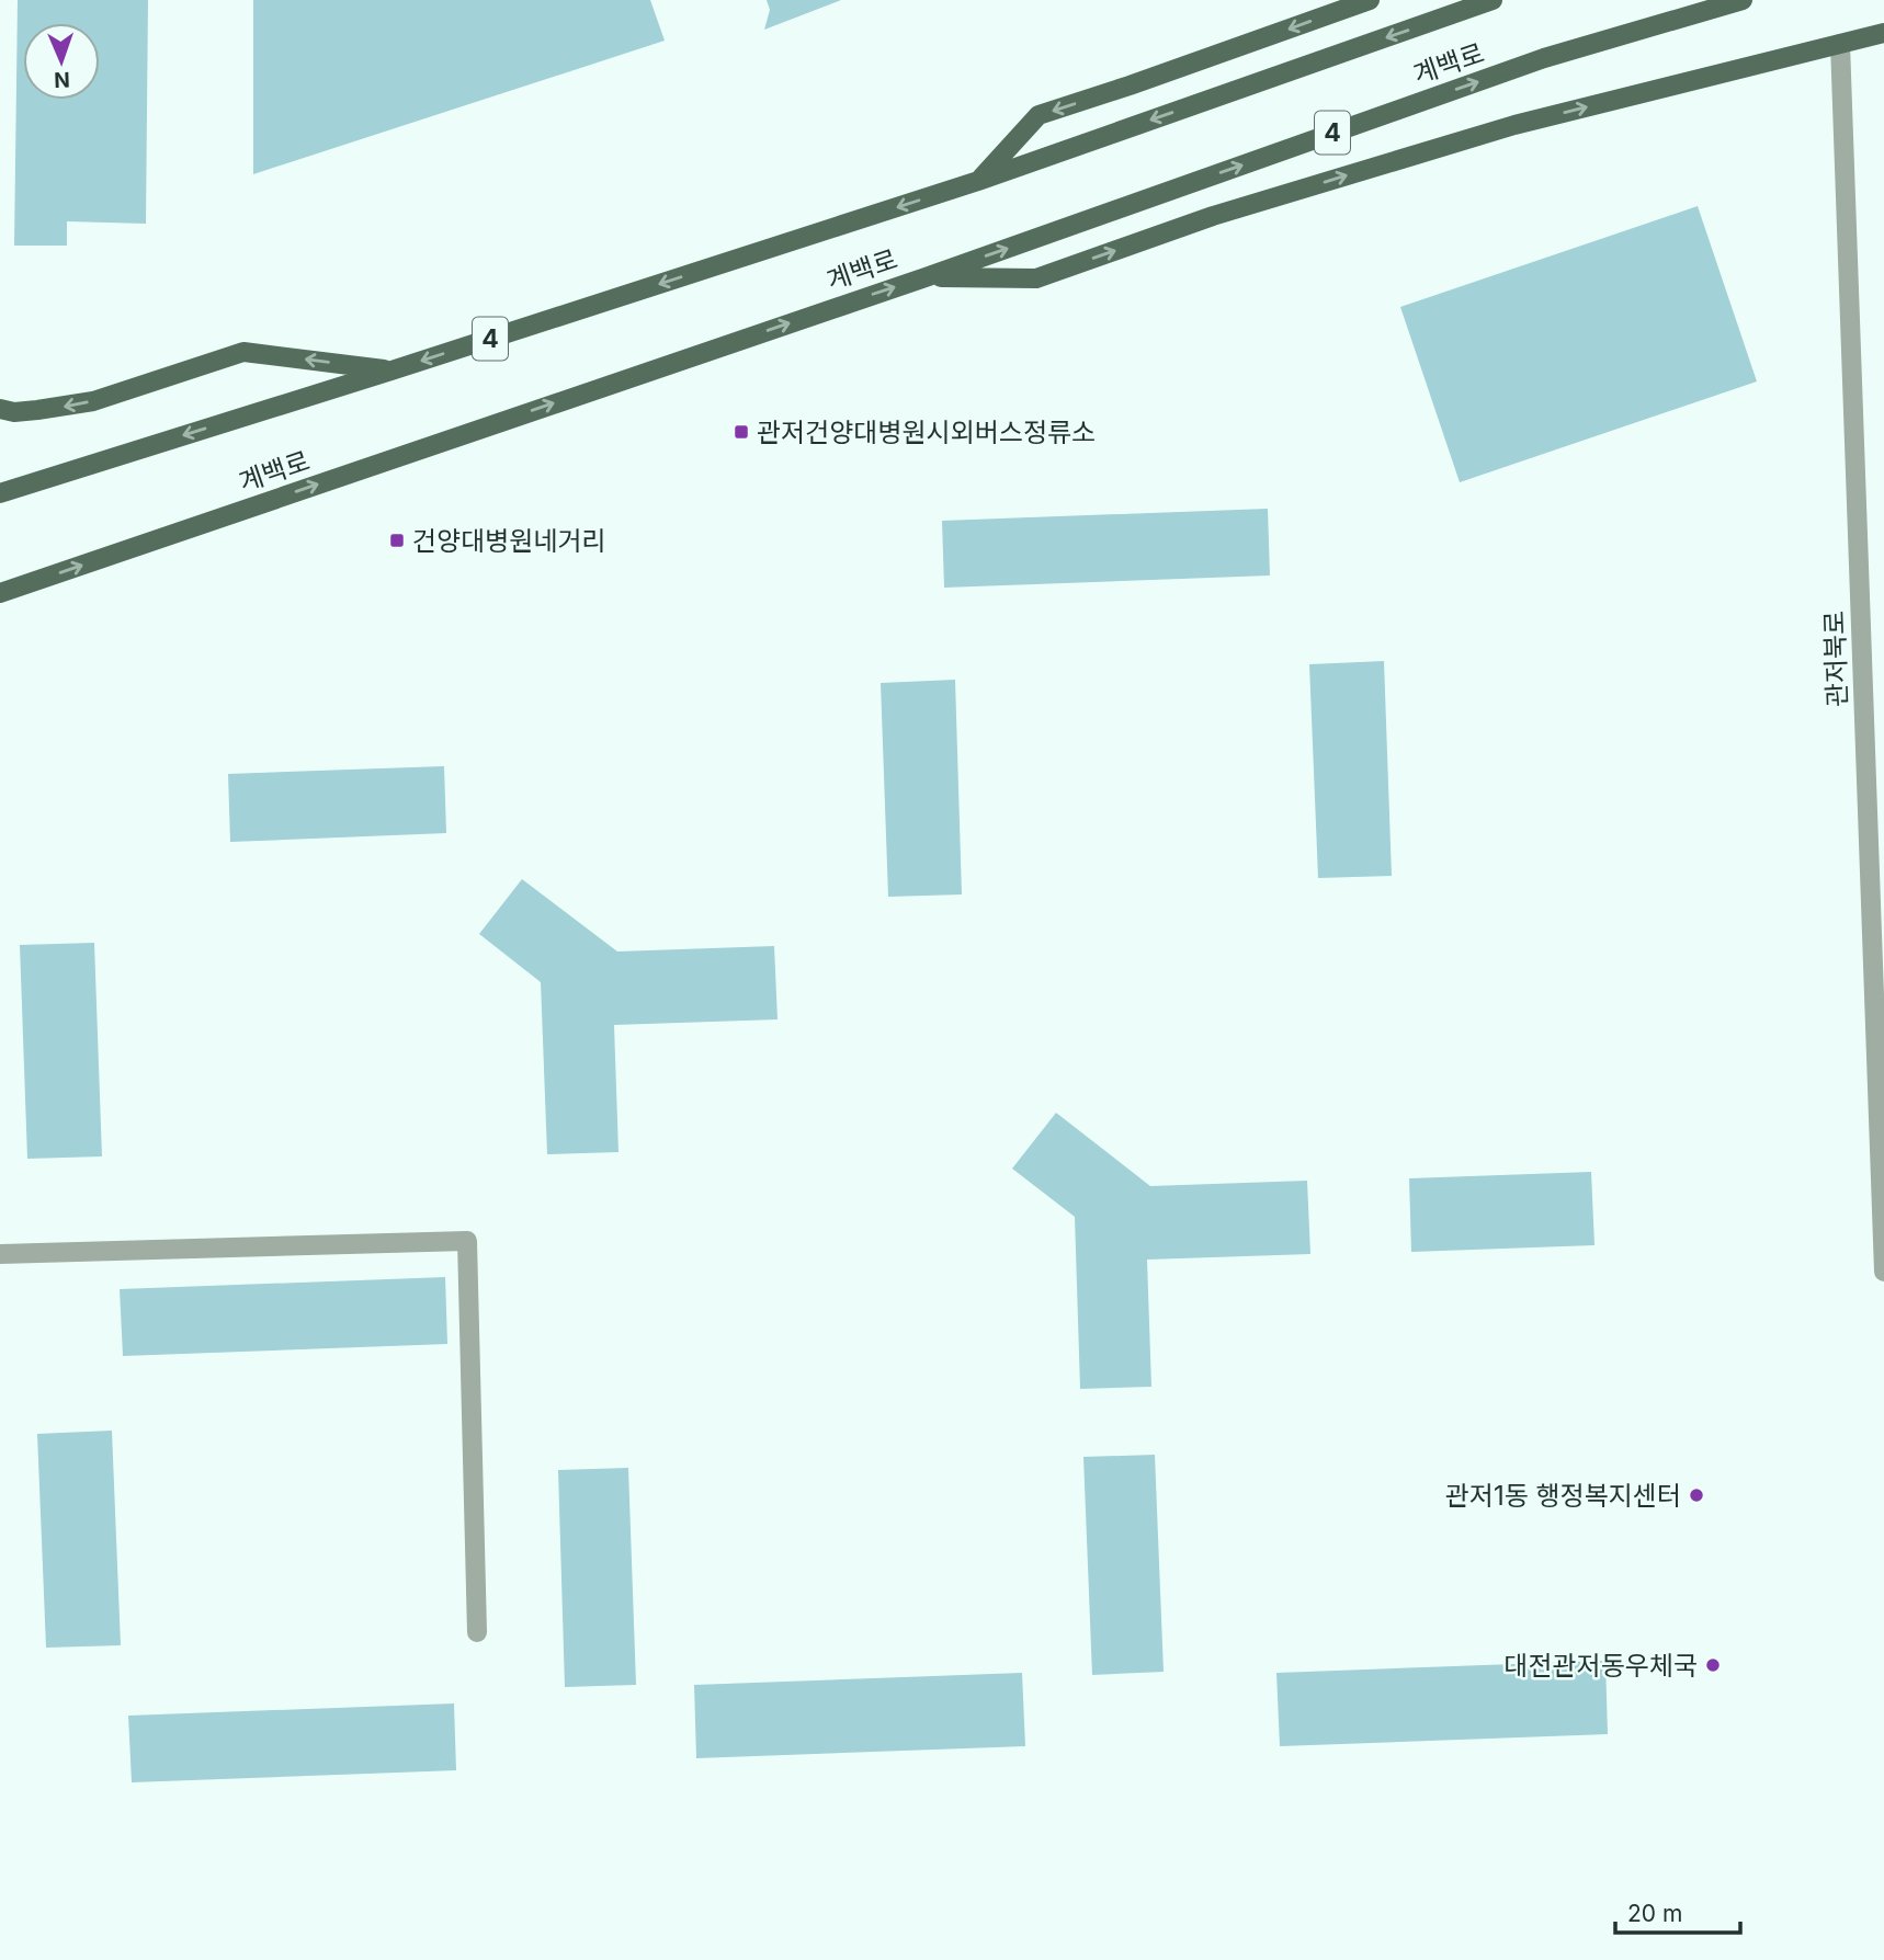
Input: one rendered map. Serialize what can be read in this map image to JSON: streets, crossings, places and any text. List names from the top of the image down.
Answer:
{
  "streets": {
    "main road": ["계백로", "4"],
    "street": ["관저북로"]
  },
  "places": {
    "transit": ["관저건양대병원시외버스정류소", "건양대병원네거리"],
    "other": ["관저1동 행정복지센터", "대전관저동우체국"]
  },
  "scale_bar": "20 m",
  "north": "bottom"
}
